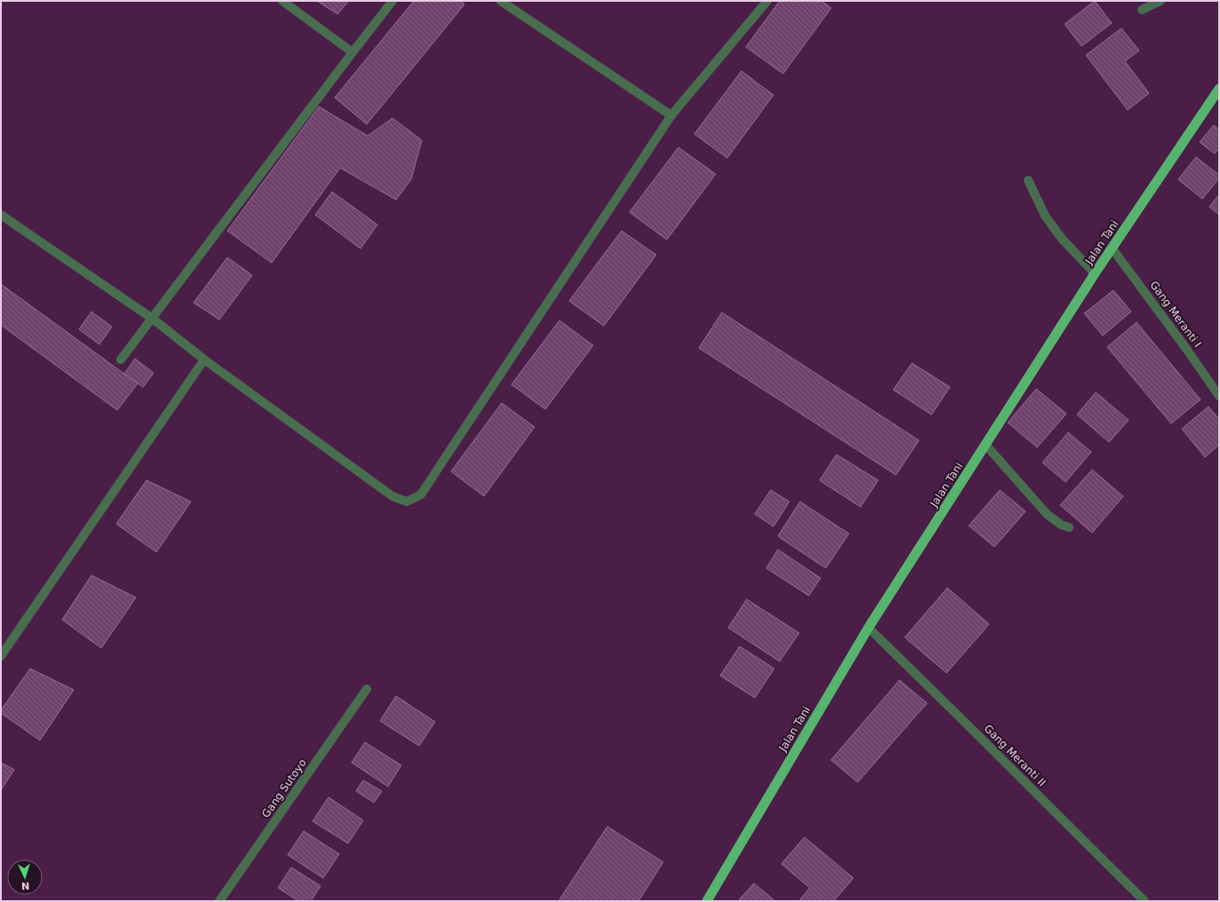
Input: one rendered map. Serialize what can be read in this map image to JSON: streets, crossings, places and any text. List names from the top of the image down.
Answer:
{
  "streets": {
    "highway": ["Jalan Tani"],
    "street": ["Gang Meranti I", "Gang Meranti II", "Gang Sutoyo"]
  },
  "crossings": [
    ["Jalan Tani", "Gang Meranti I"],
    ["Jalan Tani", "Gang Meranti II"]
  ],
  "north": "bottom"
}
